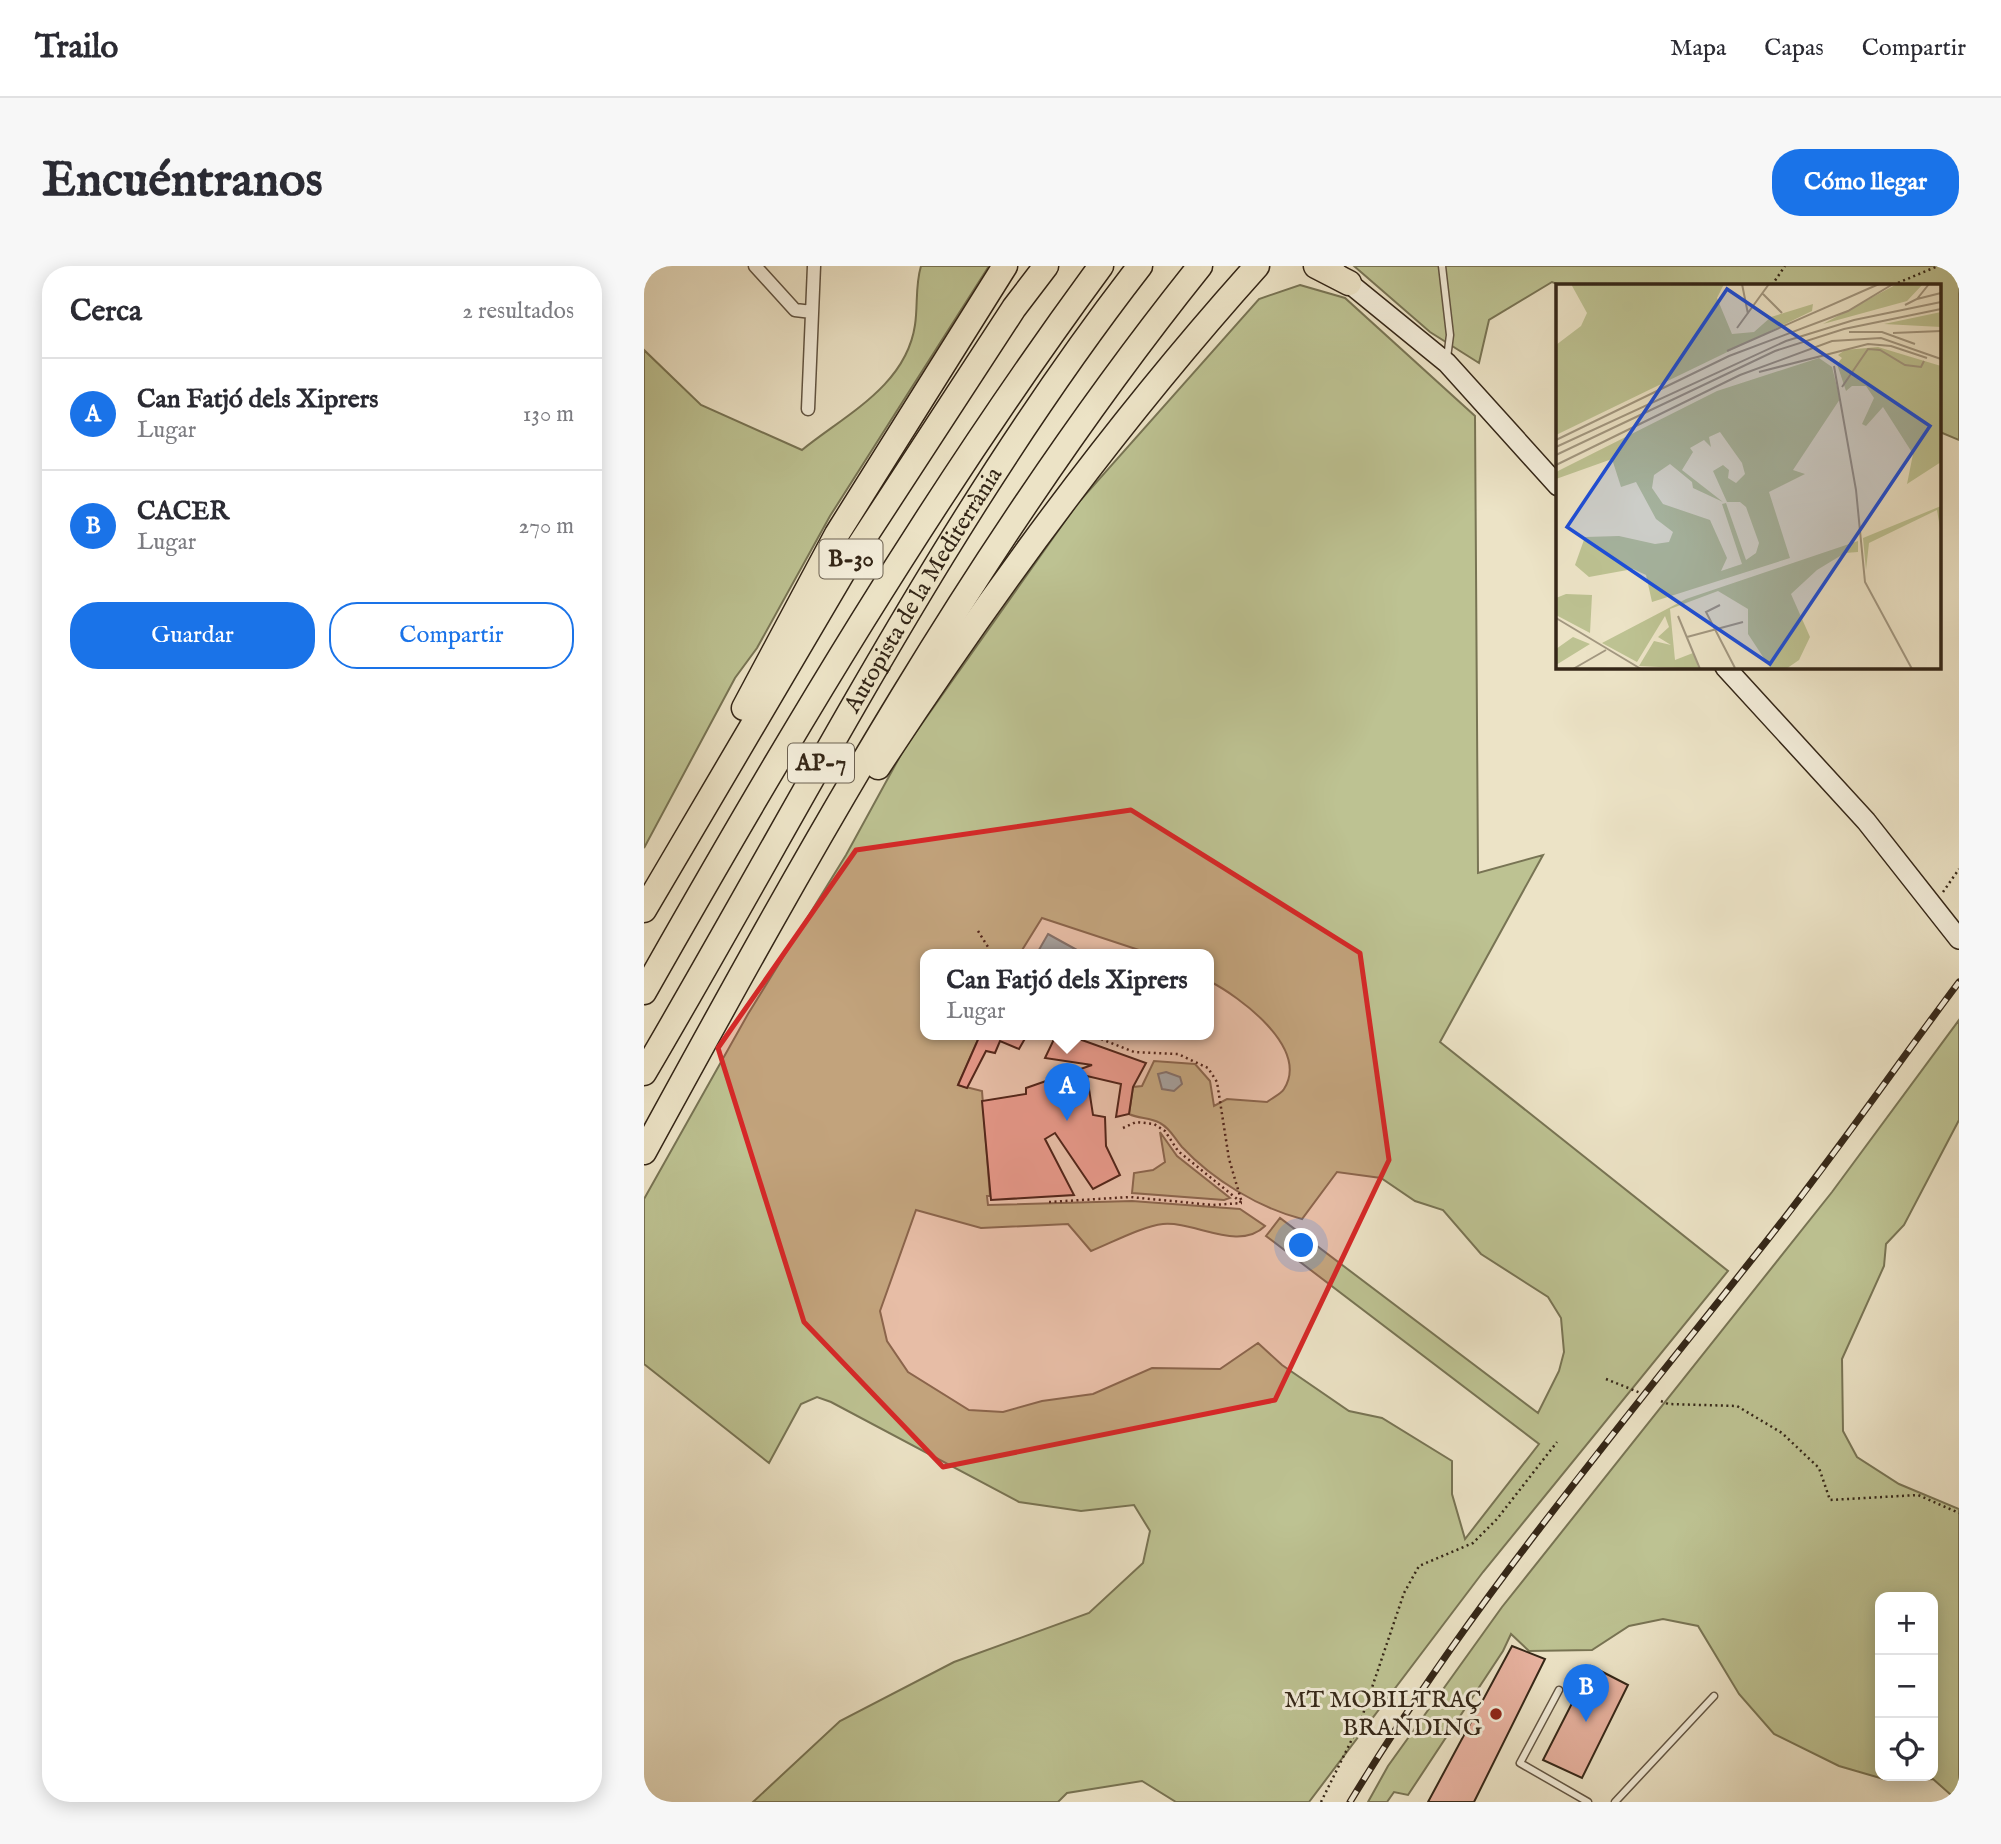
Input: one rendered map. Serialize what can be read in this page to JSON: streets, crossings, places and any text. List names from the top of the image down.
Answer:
{
  "streets": {
    "highway": ["B-30", "Autopista de la Mediterrània", "AP-7"]
  },
  "places": ["MT MOBILTRAÇ BRANDING"],
  "page": {
    "header": "Trailo",
    "nav": ["Mapa", "Capas", "Compartir"],
    "buttons": [
      "Cómo llegar",
      ["Guardar", "Compartir"]
    ],
    "title": "Encuéntranos",
    "heading": ["Cerca", "2 resultados"],
    "list": [
      {
        "mark": "A",
        "name": "Can Fatjó dels Xiprers",
        "note": "Lugar",
        "value": "130 m"
      },
      {
        "mark": "B",
        "name": "CACER",
        "note": "Lugar",
        "value": "270 m"
      }
    ],
    "popup": ["Can Fatjó dels Xiprers", "Lugar"],
    "pins": ["A", "B"],
    "map_buttons": ["+", "−"]
  }
}
